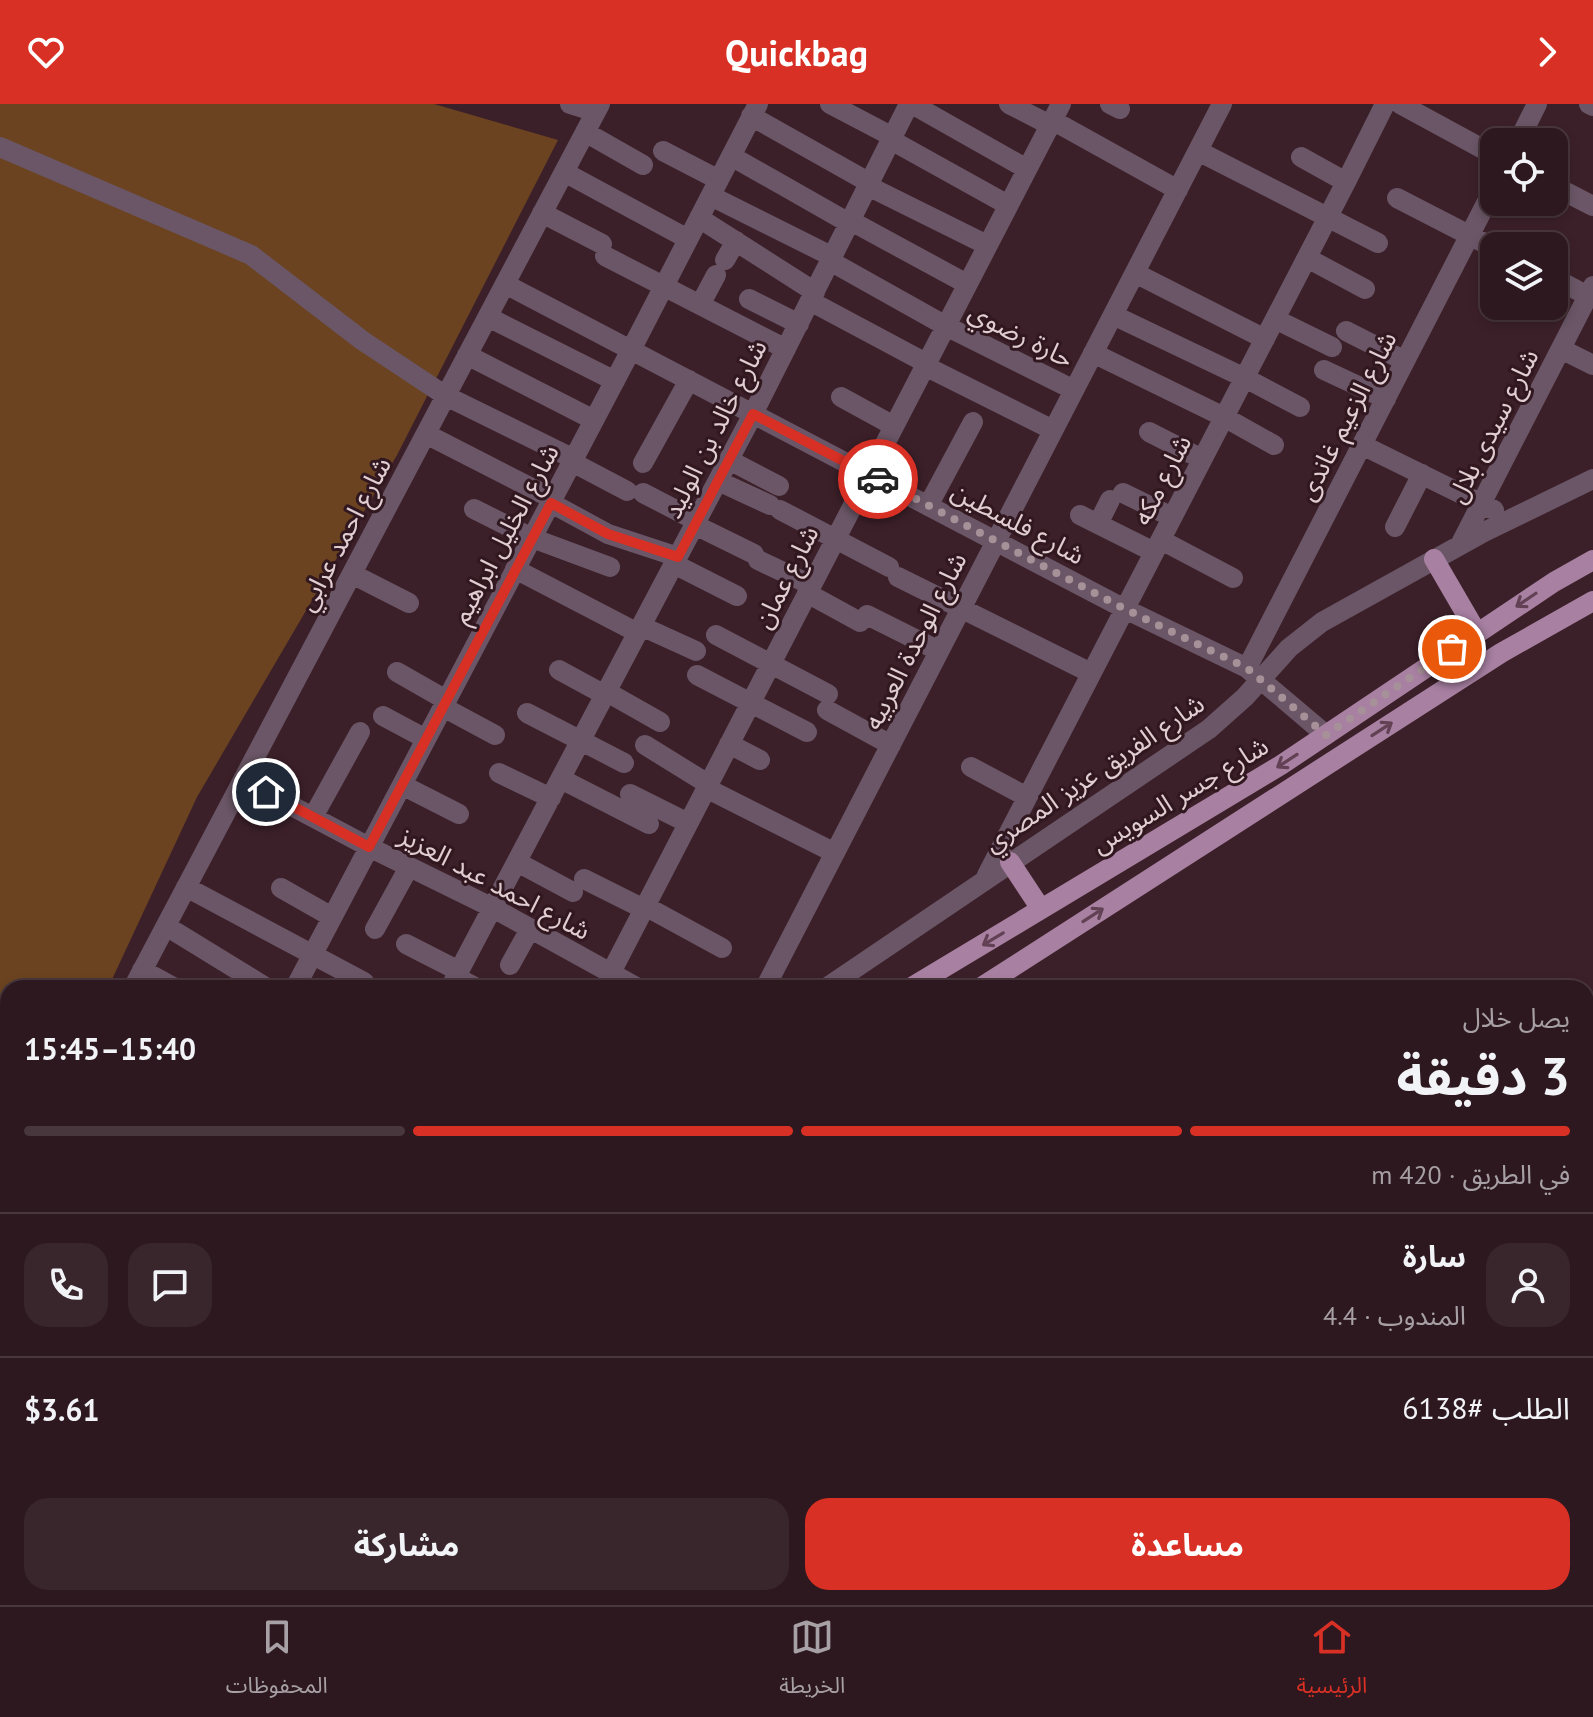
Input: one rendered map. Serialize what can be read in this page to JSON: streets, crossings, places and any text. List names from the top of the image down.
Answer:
{
  "streets": {
    "main road": ["شارع جسر السويس"],
    "street": [
      "حارة رضوي",
      "شارع الزعيم غاندى",
      "شارع سيدى بلال",
      "شارع خالد بن الوليد",
      "شارع مكه",
      "شارع فلسطين",
      "شارع احمد عرابي",
      "شارع الخليل ابراهيم",
      "شارع عمان",
      "شارع الوحدة العربيه",
      "شارع الفريق عزيز المصري",
      "شارع احمد عبد العزيز"
    ]
  },
  "crossings": [
    ["حارة رضوي", "شارع خالد بن الوليد"],
    ["حارة رضوي", "شارع الخليل ابراهيم"],
    ["حارة رضوي", "شارع عمان"],
    ["حارة رضوي", "شارع الوحدة العربيه"],
    ["شارع الزعيم غاندى", "شارع فلسطين"],
    ["شارع الزعيم غاندى", "شارع الفريق عزيز المصري"],
    ["شارع سيدى بلال", "شارع الفريق عزيز المصري"],
    ["شارع خالد بن الوليد", "شارع فلسطين"],
    ["شارع خالد بن الوليد", "شارع احمد عبد العزيز"],
    ["شارع مكه", "شارع فلسطين"],
    ["شارع مكه", "شارع الفريق عزيز المصري"],
    ["شارع فلسطين", "شارع احمد عرابي"],
    ["شارع فلسطين", "شارع الخليل ابراهيم"],
    ["شارع فلسطين", "شارع عمان"],
    ["شارع فلسطين", "شارع الوحدة العربيه"],
    ["شارع فلسطين", "شارع الفريق عزيز المصري"],
    ["شارع فلسطين", "شارع جسر السويس"],
    ["شارع احمد عرابي", "شارع احمد عبد العزيز"],
    ["شارع الخليل ابراهيم", "شارع احمد عبد العزيز"]
  ],
  "page": {
    "header": "Quickbag",
    "heading": ["3 دقيقة", "يصل خلال", "15:40–15:45"],
    "panel": [
      "سارة",
      "المندوب · 4.4",
      "الطلب #6138",
      "$3.61"
    ],
    "bar": "في الطريق · 420 m",
    "buttons": ["مساعدة", "مشاركة"],
    "tabs": ["الرئيسية", "الخريطة", "المحفوظات"]
  }
}
